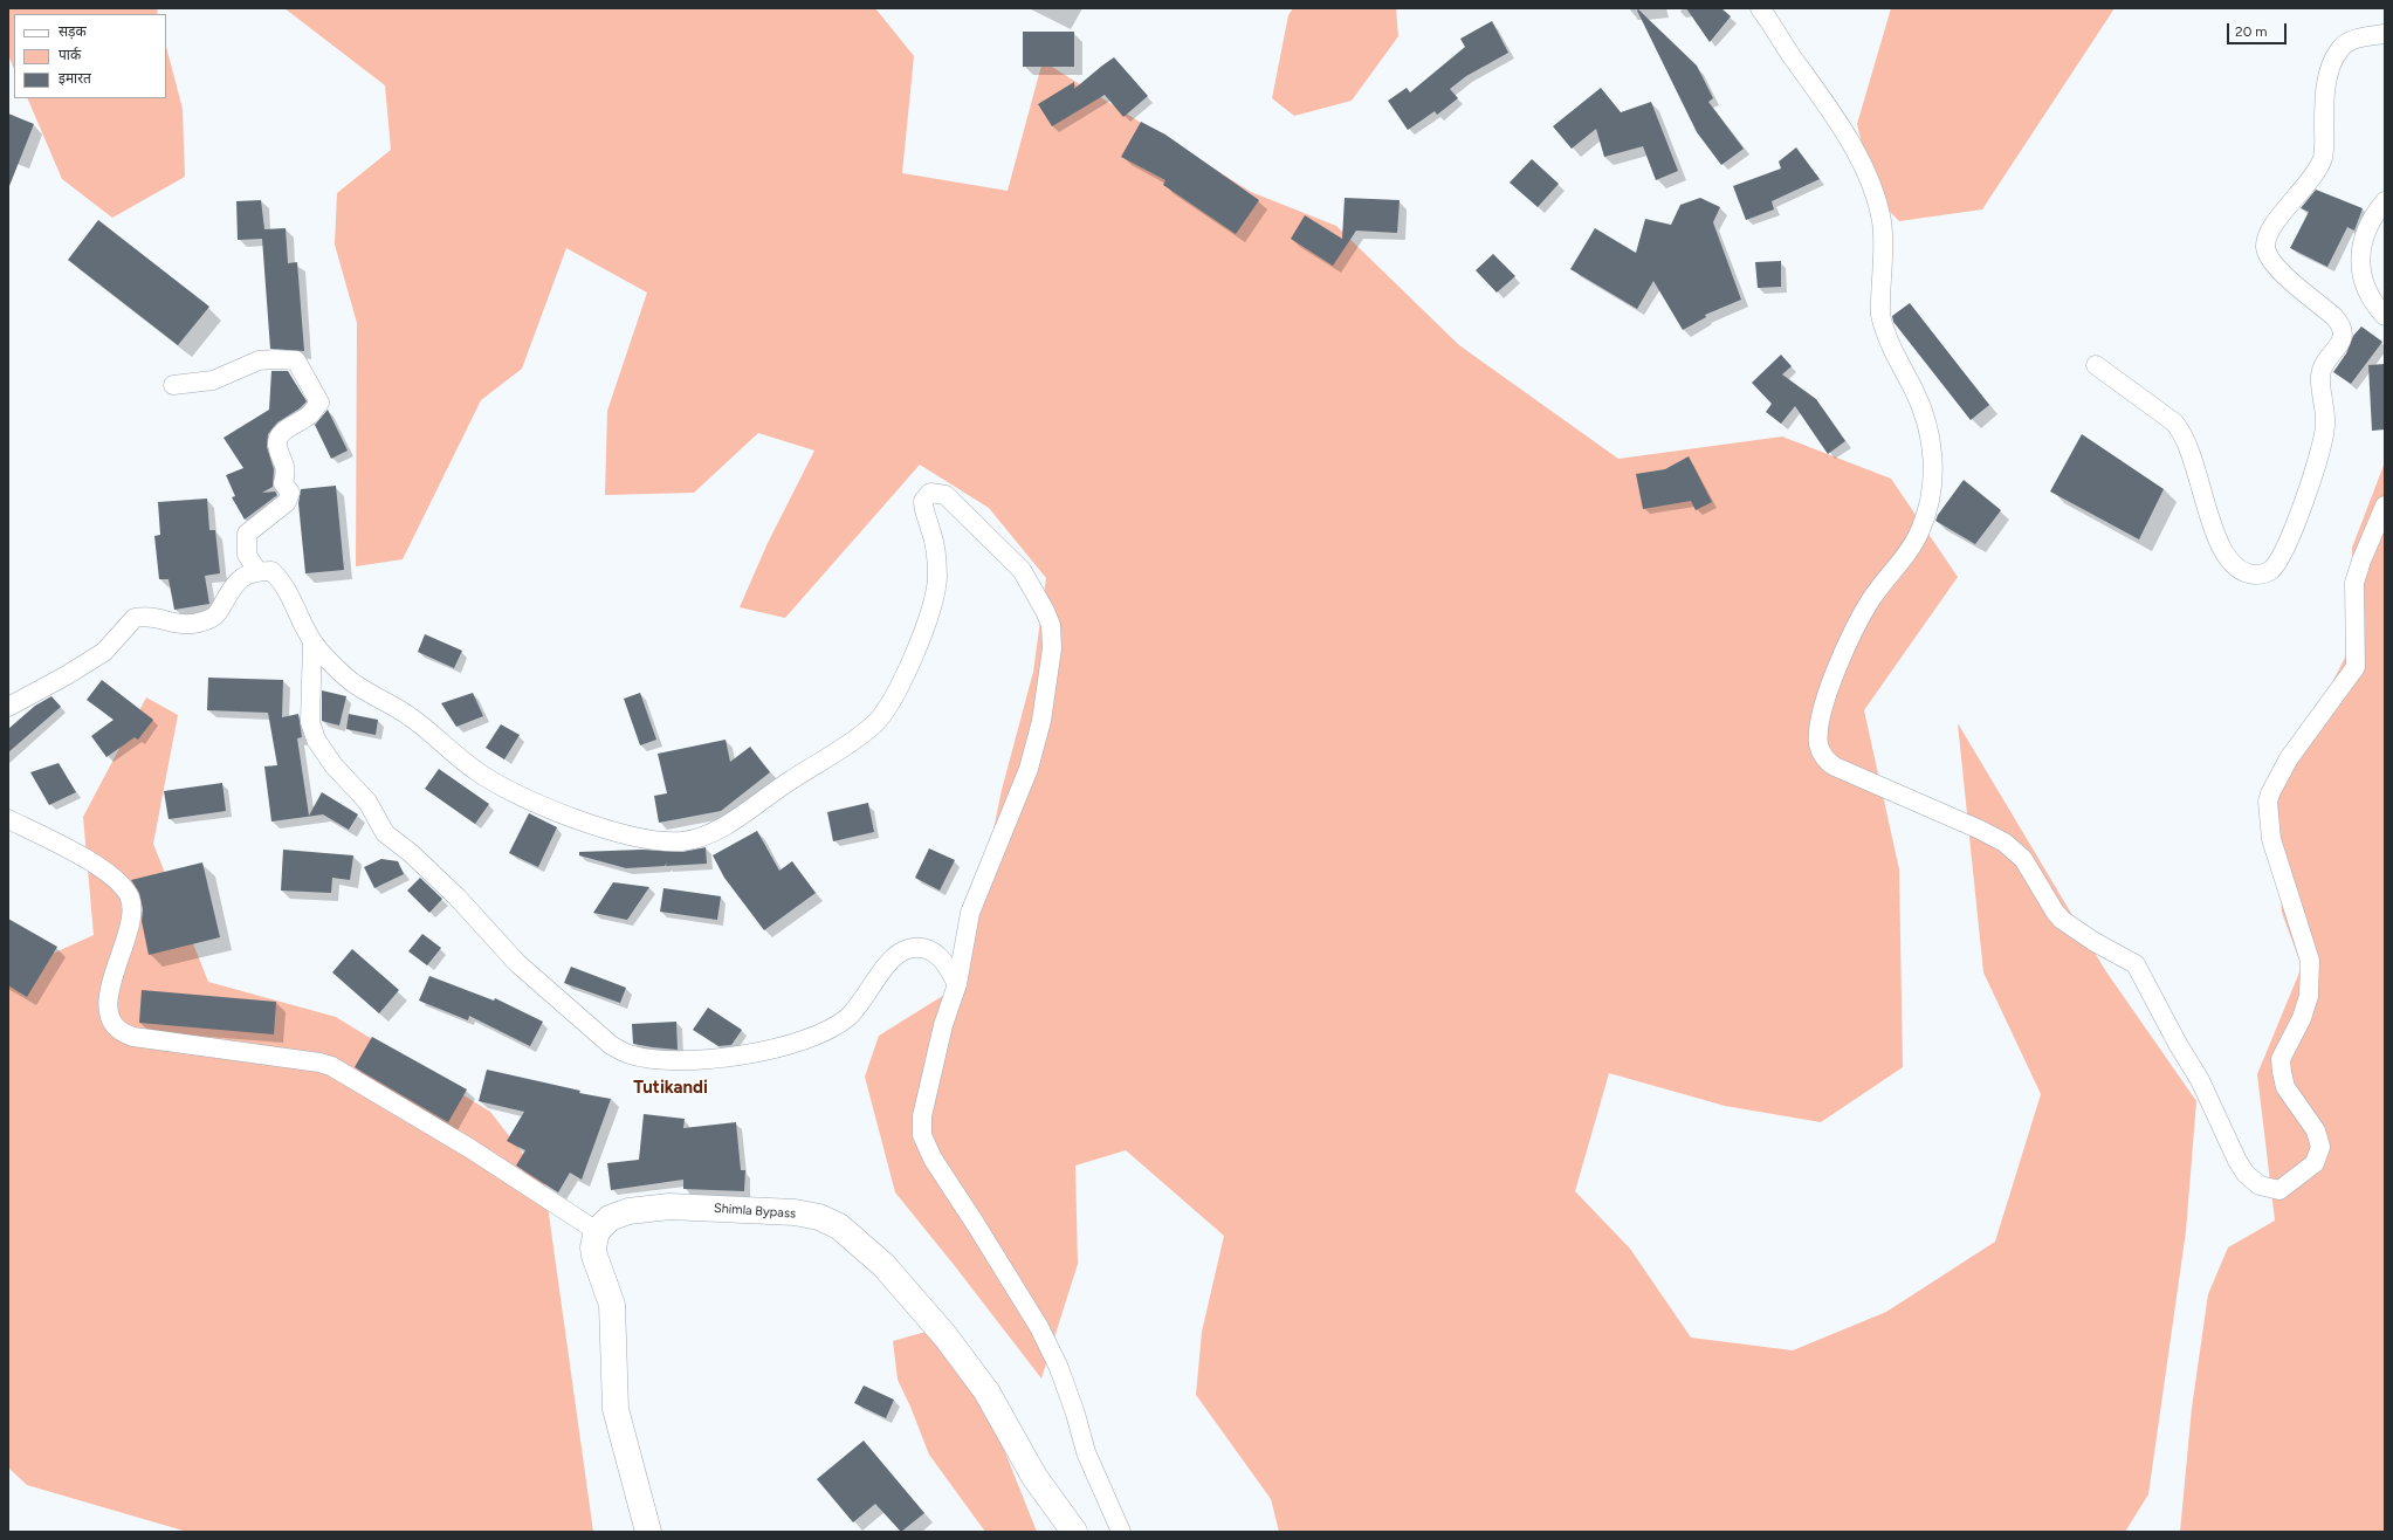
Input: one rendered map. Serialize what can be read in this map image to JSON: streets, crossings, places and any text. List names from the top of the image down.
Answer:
{
  "streets": {
    "highway": ["Shimla Bypass"]
  },
  "districts": ["Tutikandi"],
  "legend": ["सड़क", "पार्क", "इमारत"],
  "scale_bar": "20 m"
}
